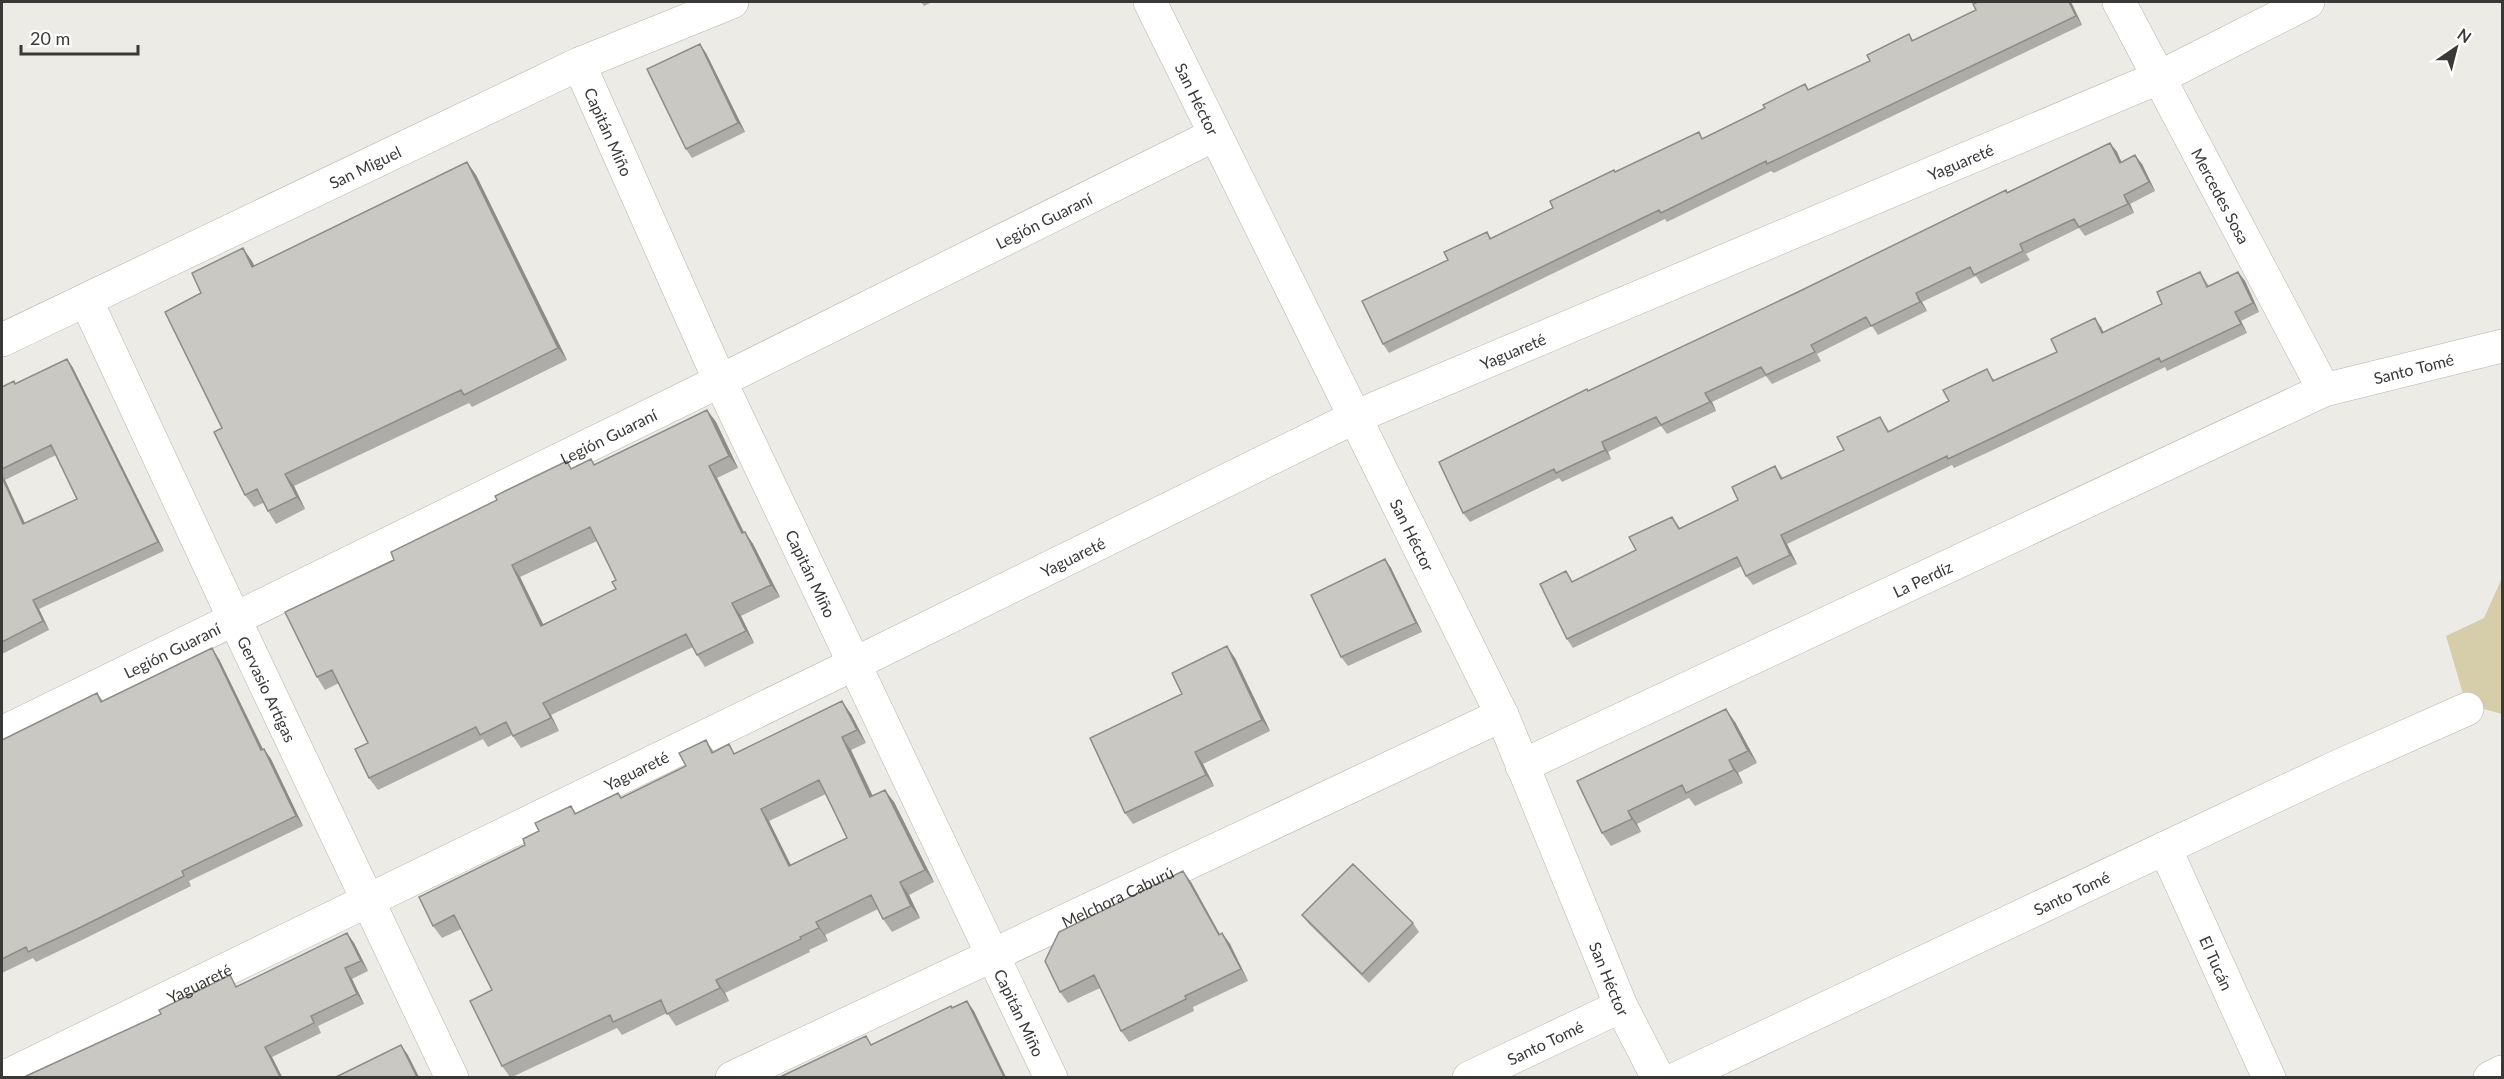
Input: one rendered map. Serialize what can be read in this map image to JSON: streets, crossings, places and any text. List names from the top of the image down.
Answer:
{
  "streets": {
    "street": [
      "San Héctor",
      "Capitán Miño",
      "Yaguareté",
      "San Miguel",
      "Mercedes Sosa",
      "Legión Guaraní",
      "Santo Tomé",
      "La Perdíz",
      "Gervasio Artígas",
      "Melchora Caburú",
      "El Tucán"
    ]
  },
  "crossings": [
    ["San Héctor", "Yaguareté"],
    ["San Héctor", "Legión Guaraní"],
    ["San Héctor", "Santo Tomé"],
    ["San Héctor", "La Perdíz"],
    ["San Héctor", "Melchora Caburú"],
    ["Capitán Miño", "Yaguareté"],
    ["Capitán Miño", "San Miguel"],
    ["Capitán Miño", "Legión Guaraní"],
    ["Capitán Miño", "Melchora Caburú"],
    ["Yaguareté", "Mercedes Sosa"],
    ["Yaguareté", "Gervasio Artígas"],
    ["San Miguel", "Gervasio Artígas"],
    ["Mercedes Sosa", "Santo Tomé"],
    ["Mercedes Sosa", "La Perdíz"],
    ["Legión Guaraní", "Gervasio Artígas"],
    ["Santo Tomé", "La Perdíz"],
    ["Santo Tomé", "El Tucán"]
  ],
  "scale_bar": "20 m",
  "north": "top right"
}
